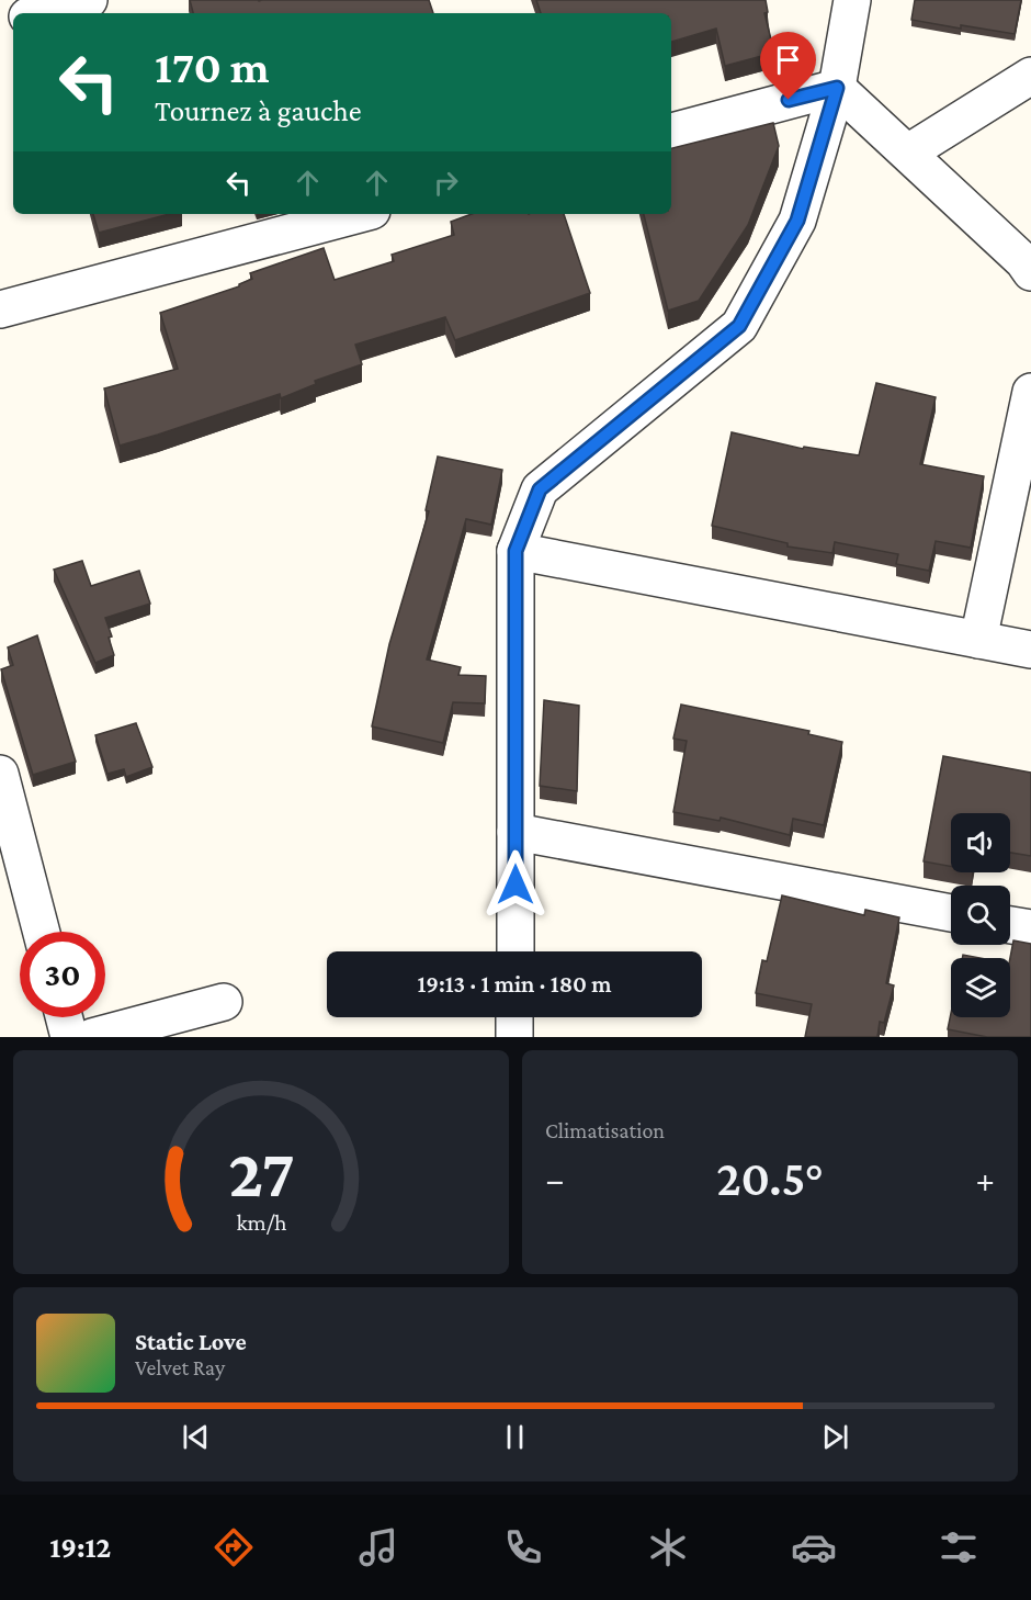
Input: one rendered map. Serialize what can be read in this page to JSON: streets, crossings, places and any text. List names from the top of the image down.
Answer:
{
  "page": {
    "turn": ["170 m", "Tournez à gauche"],
    "limit": "30",
    "trip": "19:13 · 1 min · 180 m",
    "tile": "Climatisation",
    "heat": ["−", "20.5°", "+"],
    "song": ["Static Love", "Velvet Ray"],
    "tabs": "19:12",
    "gauge": ["27", "km/h"]
  }
}
